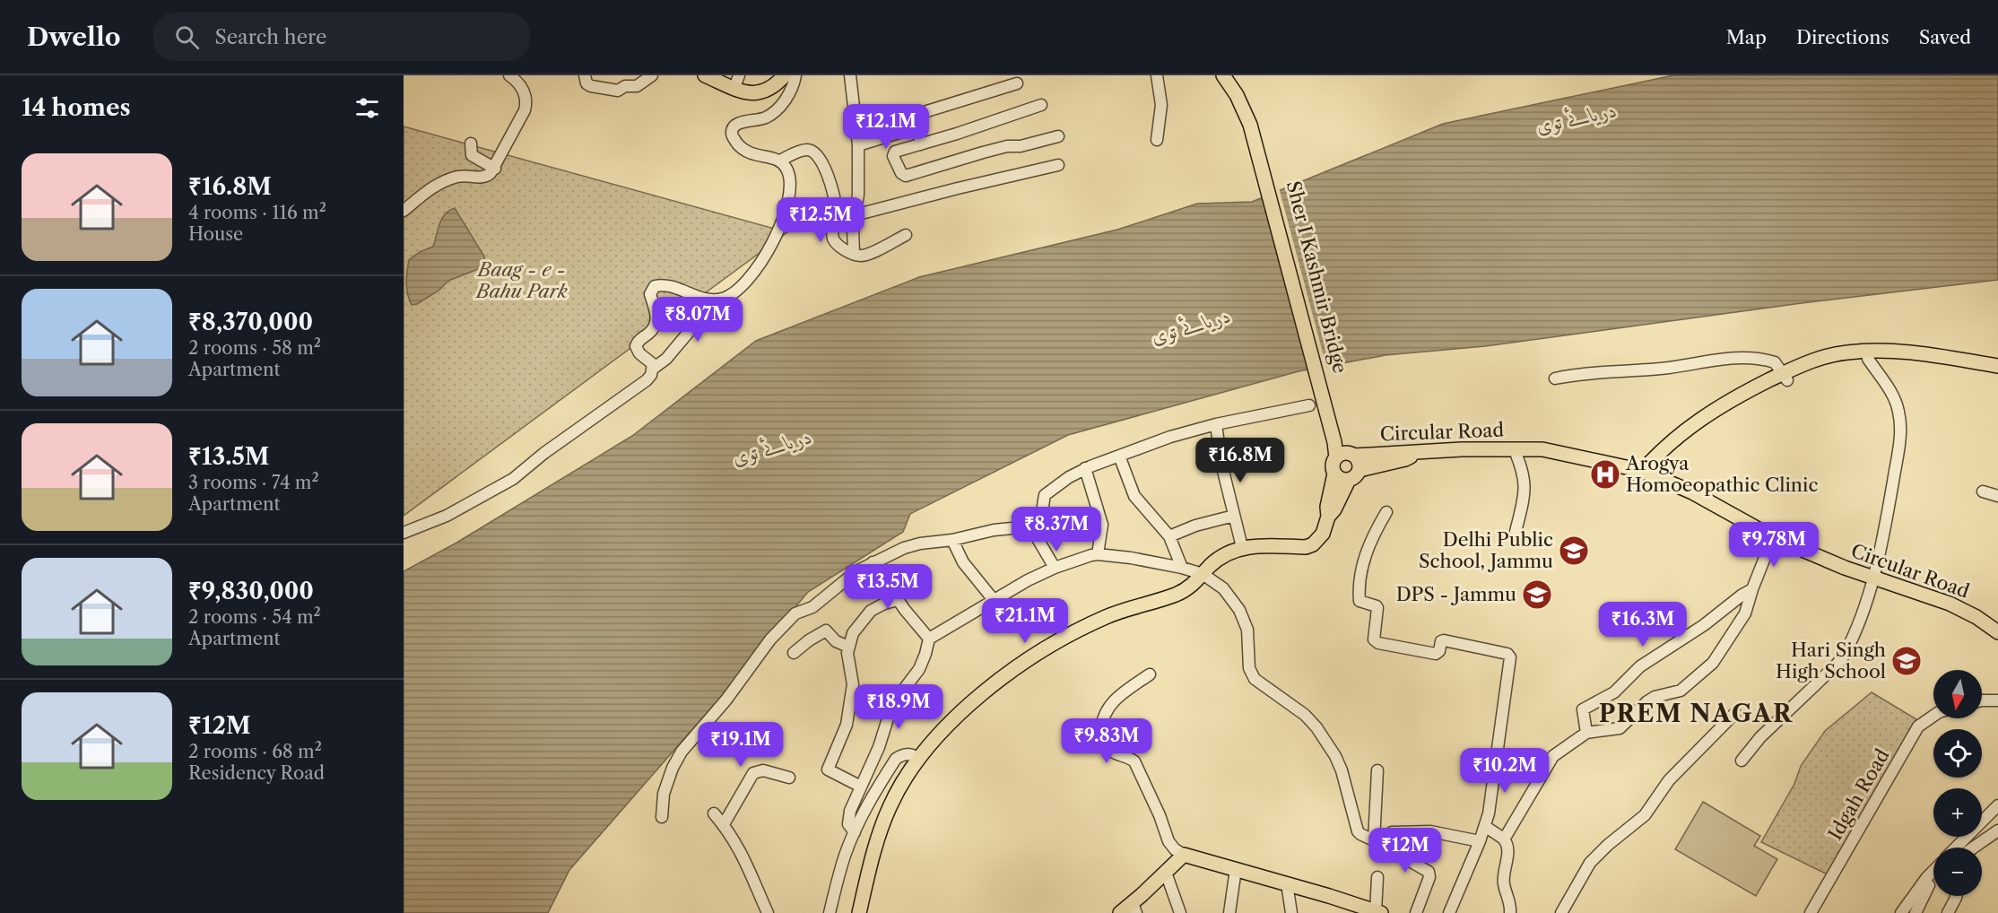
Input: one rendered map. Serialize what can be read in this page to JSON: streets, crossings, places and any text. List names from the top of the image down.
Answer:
{
  "streets": {
    "main road": ["Sher I Kashmir Bridge", "Circular Road"],
    "street": ["Idgah Road"]
  },
  "crossings": [
    ["Sher I Kashmir Bridge", "Circular Road"]
  ],
  "districts": ["PREM NAGAR"],
  "water": ["دریائے توی"],
  "parks": ["Baag - e - Bahu Park"],
  "places": {
    "hospital": ["Arogya Homoeopathic Clinic"],
    "school or university": ["Delhi Public School, Jammu", "DPS - Jammu", "Hari Singh High School"]
  },
  "north": "bottom",
  "page": {
    "header": "Dwello",
    "search": "Search here",
    "nav": ["Map", "Directions", "Saved"],
    "heading": "14 homes",
    "price": [
      "₹12.1M",
      "₹12.5M",
      "₹8.07M",
      "₹16.8M",
      "₹8.37M",
      "₹9.78M",
      "₹13.5M",
      "₹21.1M",
      "₹16.3M",
      "₹18.9M",
      "₹9.83M",
      "₹19.1M",
      "₹10.2M",
      "₹12M"
    ],
    "list": [
      {
        "name": "₹16.8M",
        "note": "4 rooms · 116 m² · House"
      },
      {
        "name": "₹8,370,000",
        "note": "2 rooms · 58 m² · Apartment"
      },
      {
        "name": "₹13.5M",
        "note": "3 rooms · 74 m² · Apartment"
      },
      {
        "name": "₹9,830,000",
        "note": "2 rooms · 54 m² · Apartment"
      },
      {
        "name": "₹12M",
        "note": "2 rooms · 68 m² · Residency Road"
      }
    ],
    "map_buttons": ["+", "−"]
  }
}
